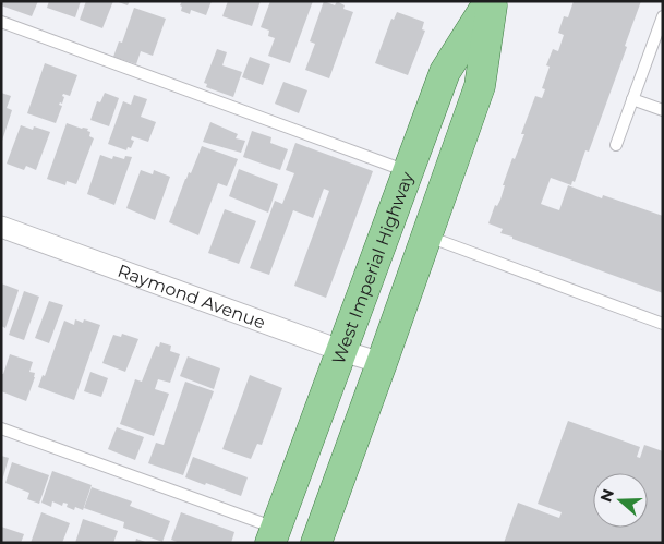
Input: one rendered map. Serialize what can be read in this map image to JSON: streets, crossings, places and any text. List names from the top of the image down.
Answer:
{
  "streets": {
    "main road": ["West Imperial Highway"],
    "street": ["Raymond Avenue"]
  },
  "crossings": [
    ["West Imperial Highway", "Raymond Avenue"]
  ],
  "north": "left"
}
